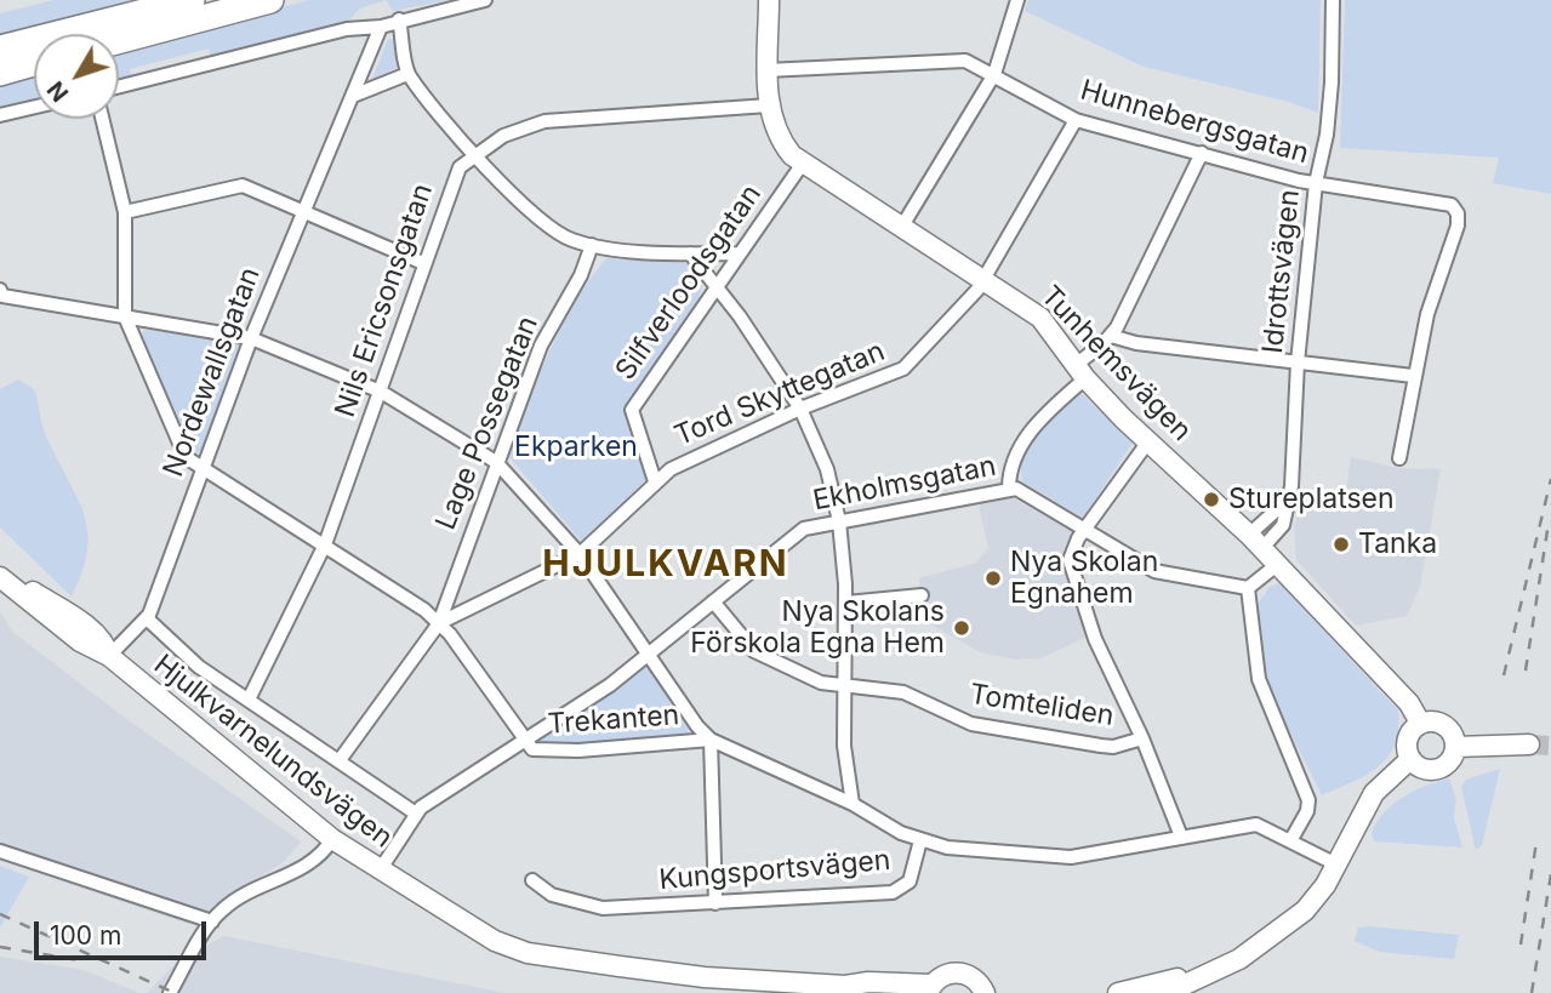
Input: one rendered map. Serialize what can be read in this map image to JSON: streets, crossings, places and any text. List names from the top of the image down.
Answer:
{
  "streets": {
    "street": [
      "Hunnebergsgatan",
      "Idrottsvägen",
      "Silfverloodsgatan",
      "Nils Ericsonsgatan",
      "Tunhemsvägen",
      "Nordewallsgatan",
      "Tord Skyttegatan",
      "Lage Possegatan",
      "Ekholmsgatan",
      "Tomteliden",
      "Trekanten",
      "Hjulkvarnelundsvägen",
      "Kungsportsvägen"
    ]
  },
  "crossings": [
    ["Hunnebergsgatan", "Idrottsvägen"],
    ["Hunnebergsgatan", "Tunhemsvägen"],
    ["Hunnebergsgatan", "Tord Skyttegatan"],
    ["Idrottsvägen", "Tunhemsvägen"],
    ["Silfverloodsgatan", "Tunhemsvägen"],
    ["Silfverloodsgatan", "Tord Skyttegatan"],
    ["Nils Ericsonsgatan", "Tunhemsvägen"],
    ["Tunhemsvägen", "Tord Skyttegatan"],
    ["Nordewallsgatan", "Hjulkvarnelundsvägen"],
    ["Tord Skyttegatan", "Lage Possegatan"],
    ["Ekholmsgatan", "Tomteliden"],
    ["Ekholmsgatan", "Trekanten"],
    ["Ekholmsgatan", "Hjulkvarnelundsvägen"]
  ],
  "districts": ["HJULKVARN"],
  "parks": ["Ekparken"],
  "places": [
    "Stureplatsen",
    "Tanka",
    "Nya Skolan Egnahem",
    "Nya Skolans Förskola Egna Hem"
  ],
  "scale_bar": "100 m",
  "north": "bottom left"
}
